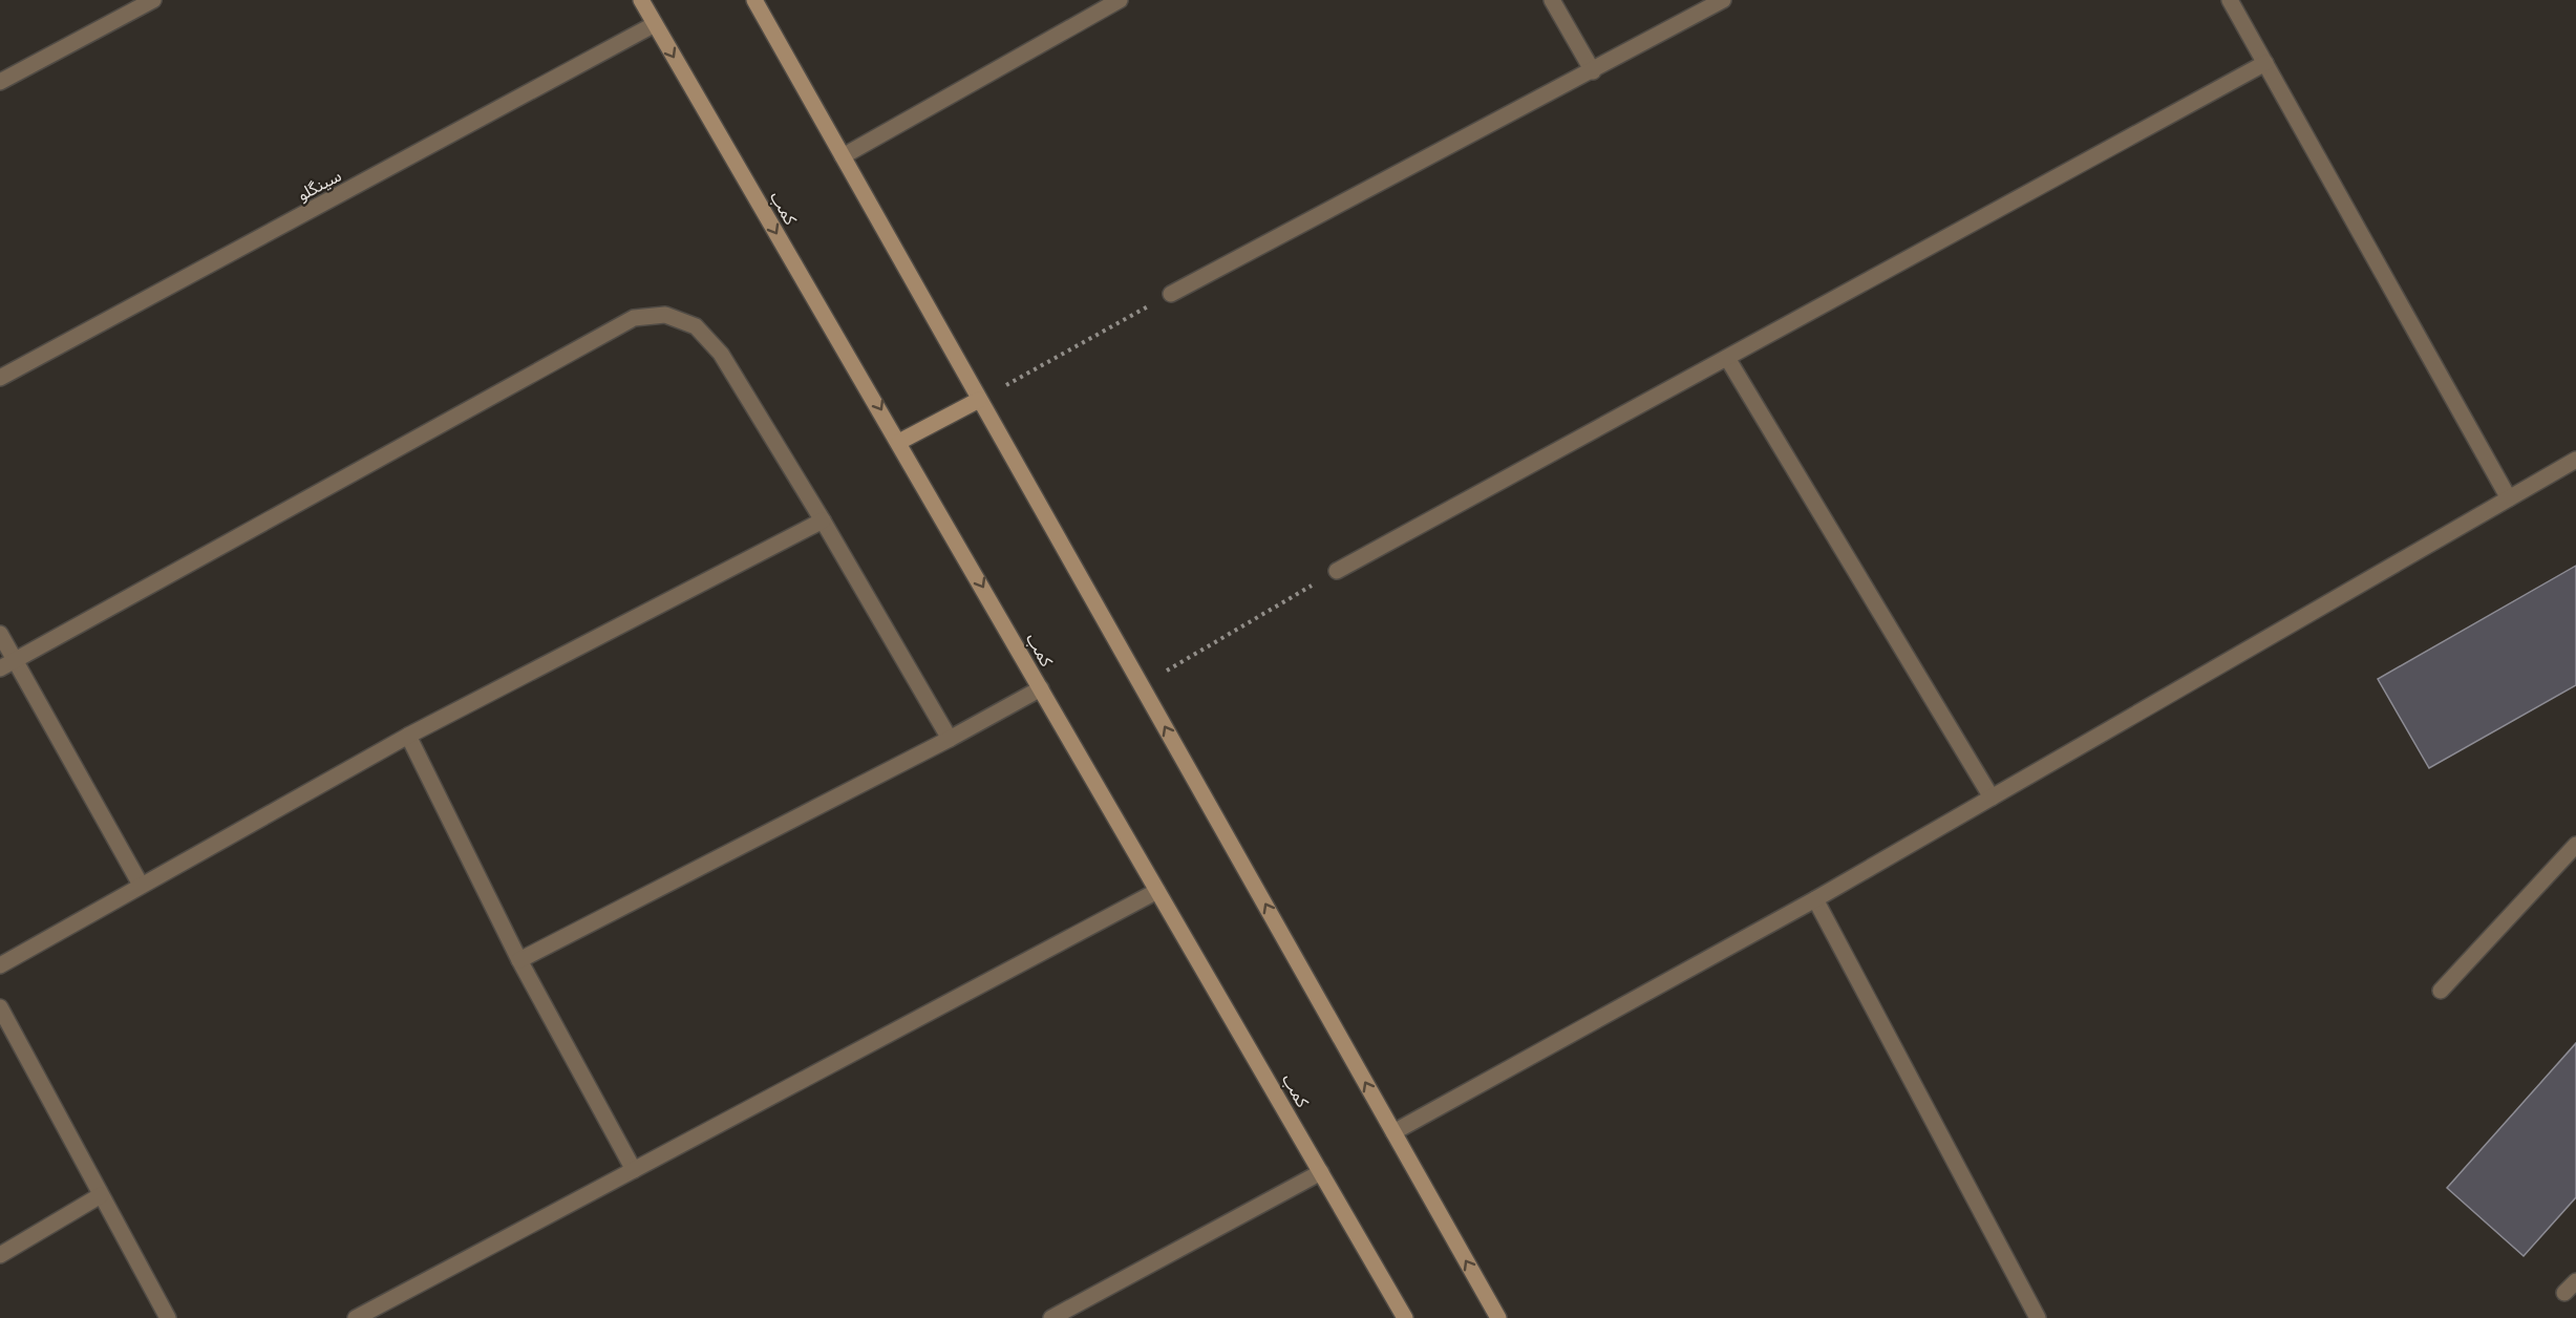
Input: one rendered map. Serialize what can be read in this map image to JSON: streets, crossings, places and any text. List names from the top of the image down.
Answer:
{
  "streets": {
    "street": ["سینگلو", "کمب"]
  },
  "crossings": [
    ["سینگلو", "کمب"]
  ]
}
